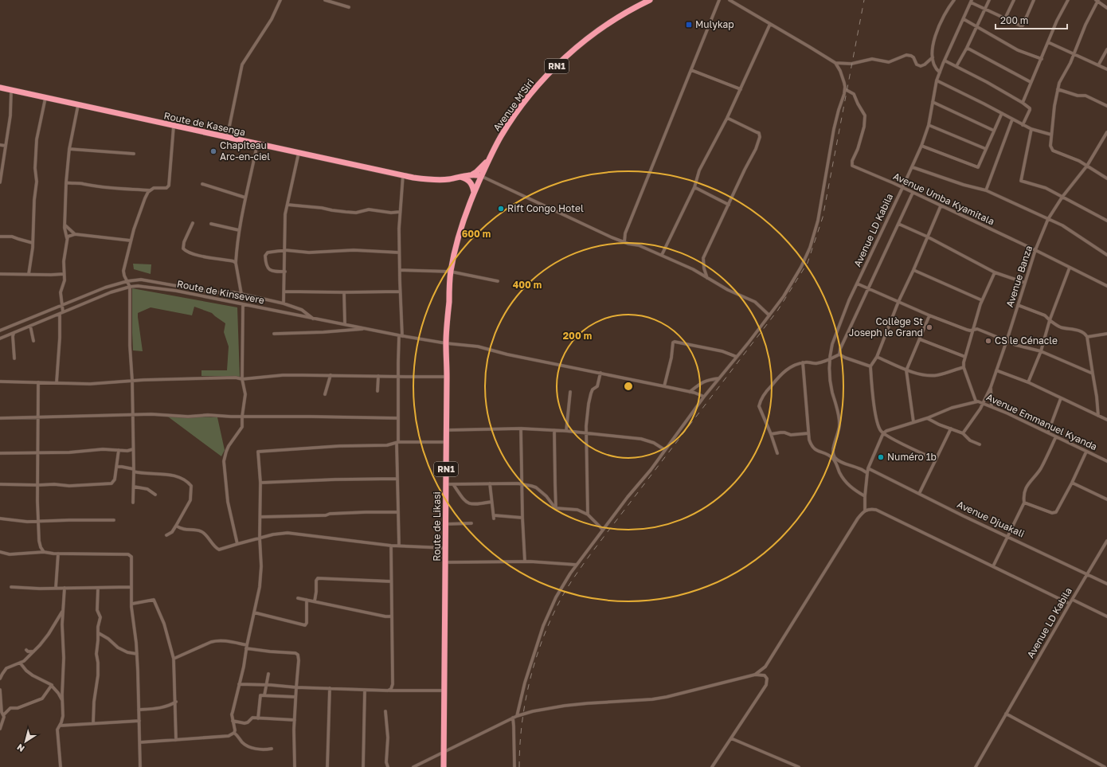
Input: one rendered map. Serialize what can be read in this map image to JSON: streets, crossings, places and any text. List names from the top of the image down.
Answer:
{
  "streets": {
    "highway": [
      "RN1",
      "Avenue M'Siri",
      "Route de Kasenga",
      "Route de Likasi"
    ],
    "street": [
      "Avenue Umba Kyamitala",
      "Avenue LD Kabila",
      "Avenue Banza",
      "Route de Kinsevere",
      "Avenue Emmanuel Kyanda",
      "Avenue Djuakali"
    ]
  },
  "crossings": [
    ["Avenue M'Siri", "Route de Kasenga"],
    ["Avenue M'Siri", "Route de Likasi"],
    ["Route de Kasenga", "Route de Likasi"],
    ["Avenue Umba Kyamitala", "Avenue LD Kabila"],
    ["Avenue Umba Kyamitala", "Avenue Banza"],
    ["Avenue LD Kabila", "Avenue Djuakali"],
    ["Avenue Banza", "Avenue Emmanuel Kyanda"],
    ["Route de Kinsevere", "Route de Likasi"]
  ],
  "places": {
    "transit": ["Mulykap"],
    "other": [
      "Chapiteau Arc-en-ciel",
      "Rift Congo Hotel",
      "Collège St Joseph le Grand",
      "CS le Cénacle",
      "Numéro 1b"
    ]
  },
  "scale_bar": "200 m",
  "north": "bottom left",
  "rings": ["600 m", "400 m", "200 m"]
}
